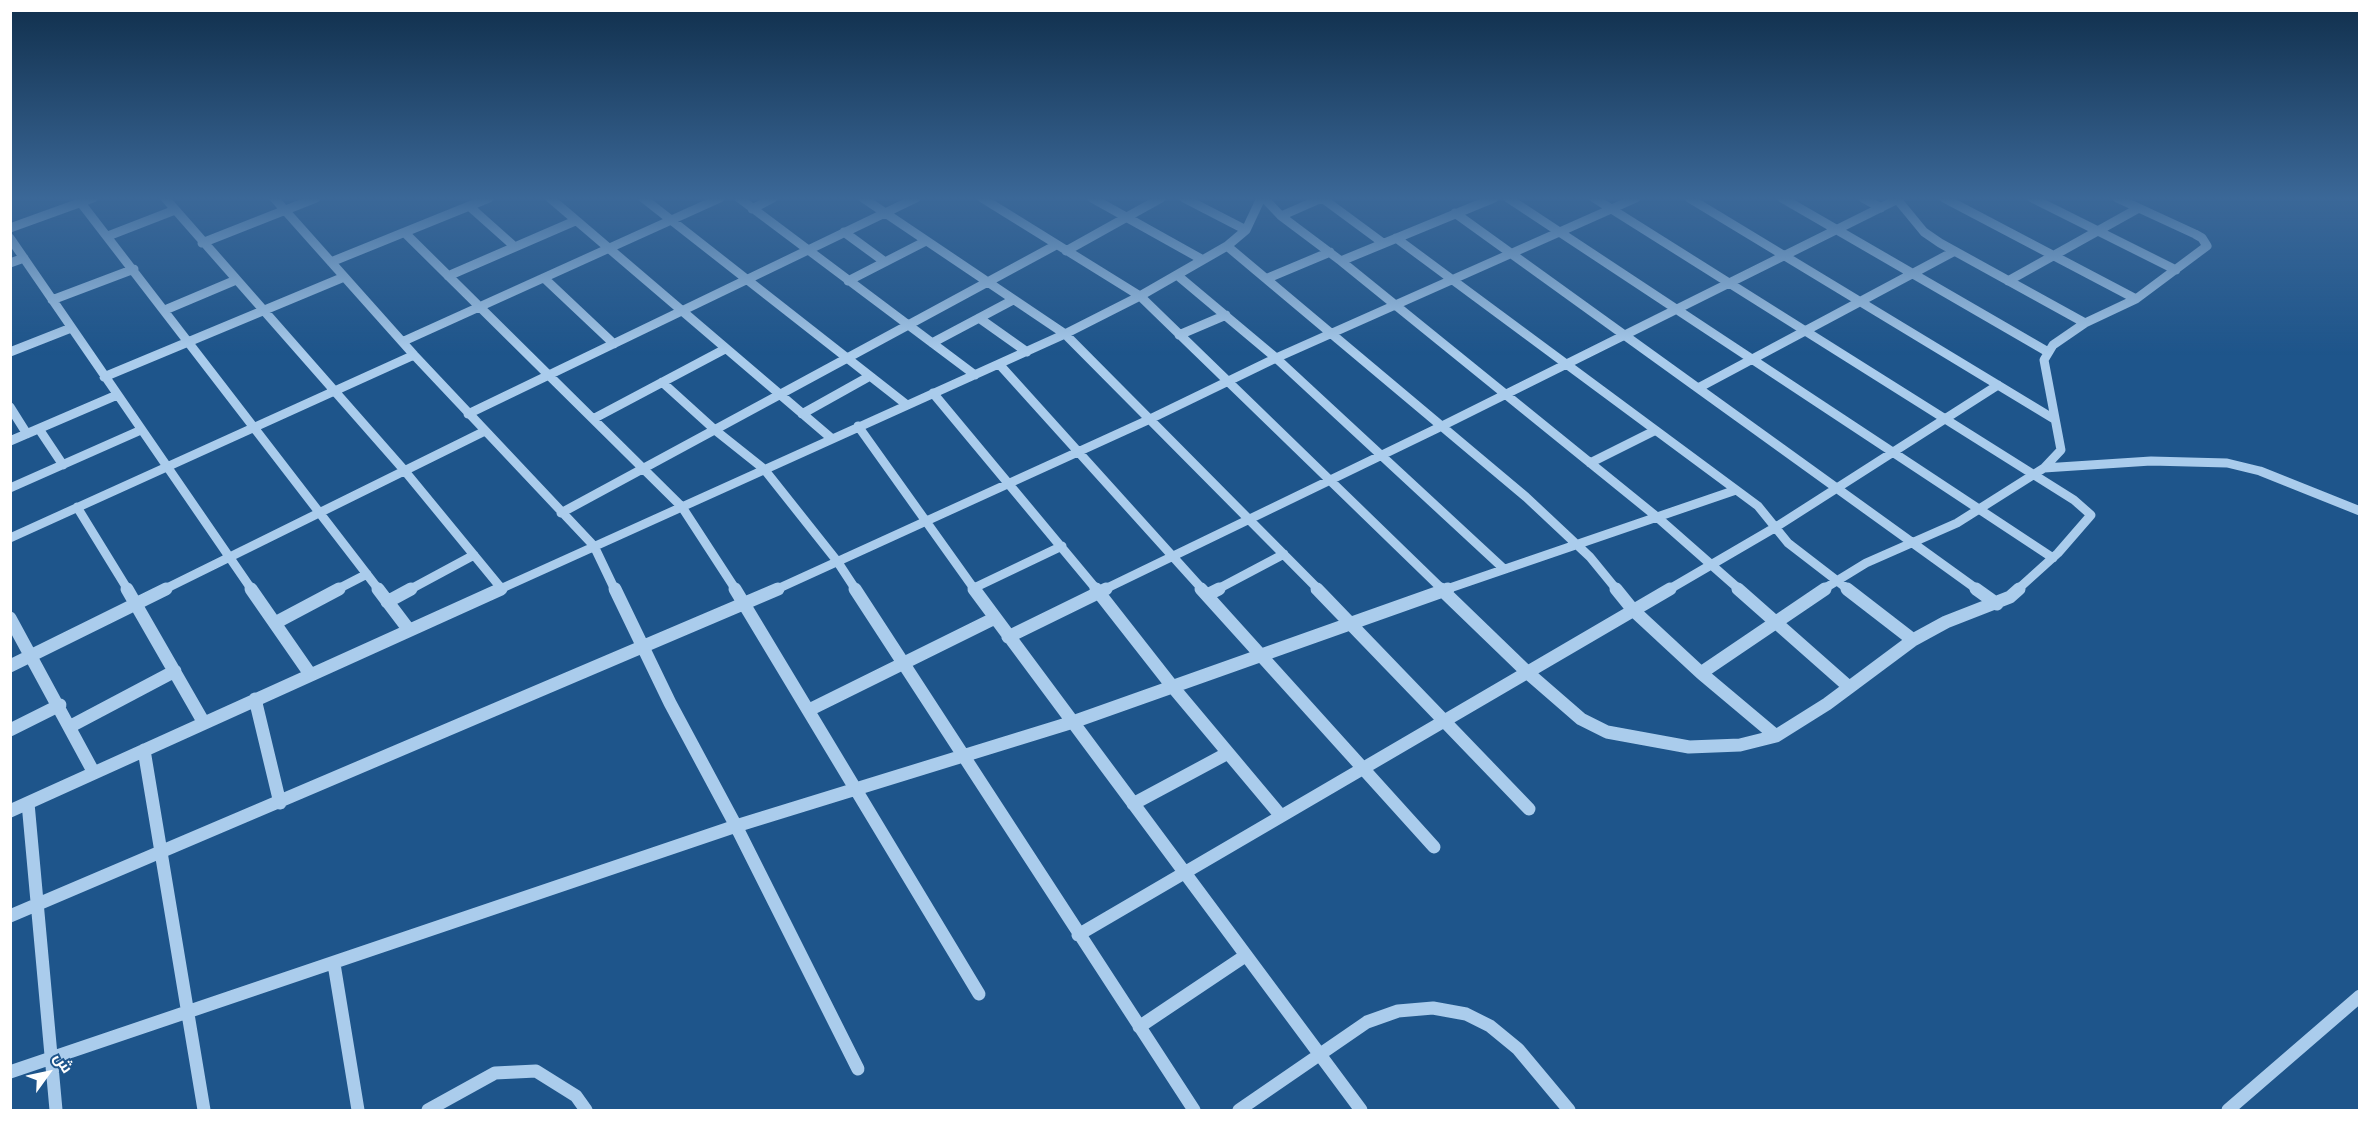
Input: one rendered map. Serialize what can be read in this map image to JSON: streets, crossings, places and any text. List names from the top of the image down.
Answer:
{
  "north": "top right"
}
